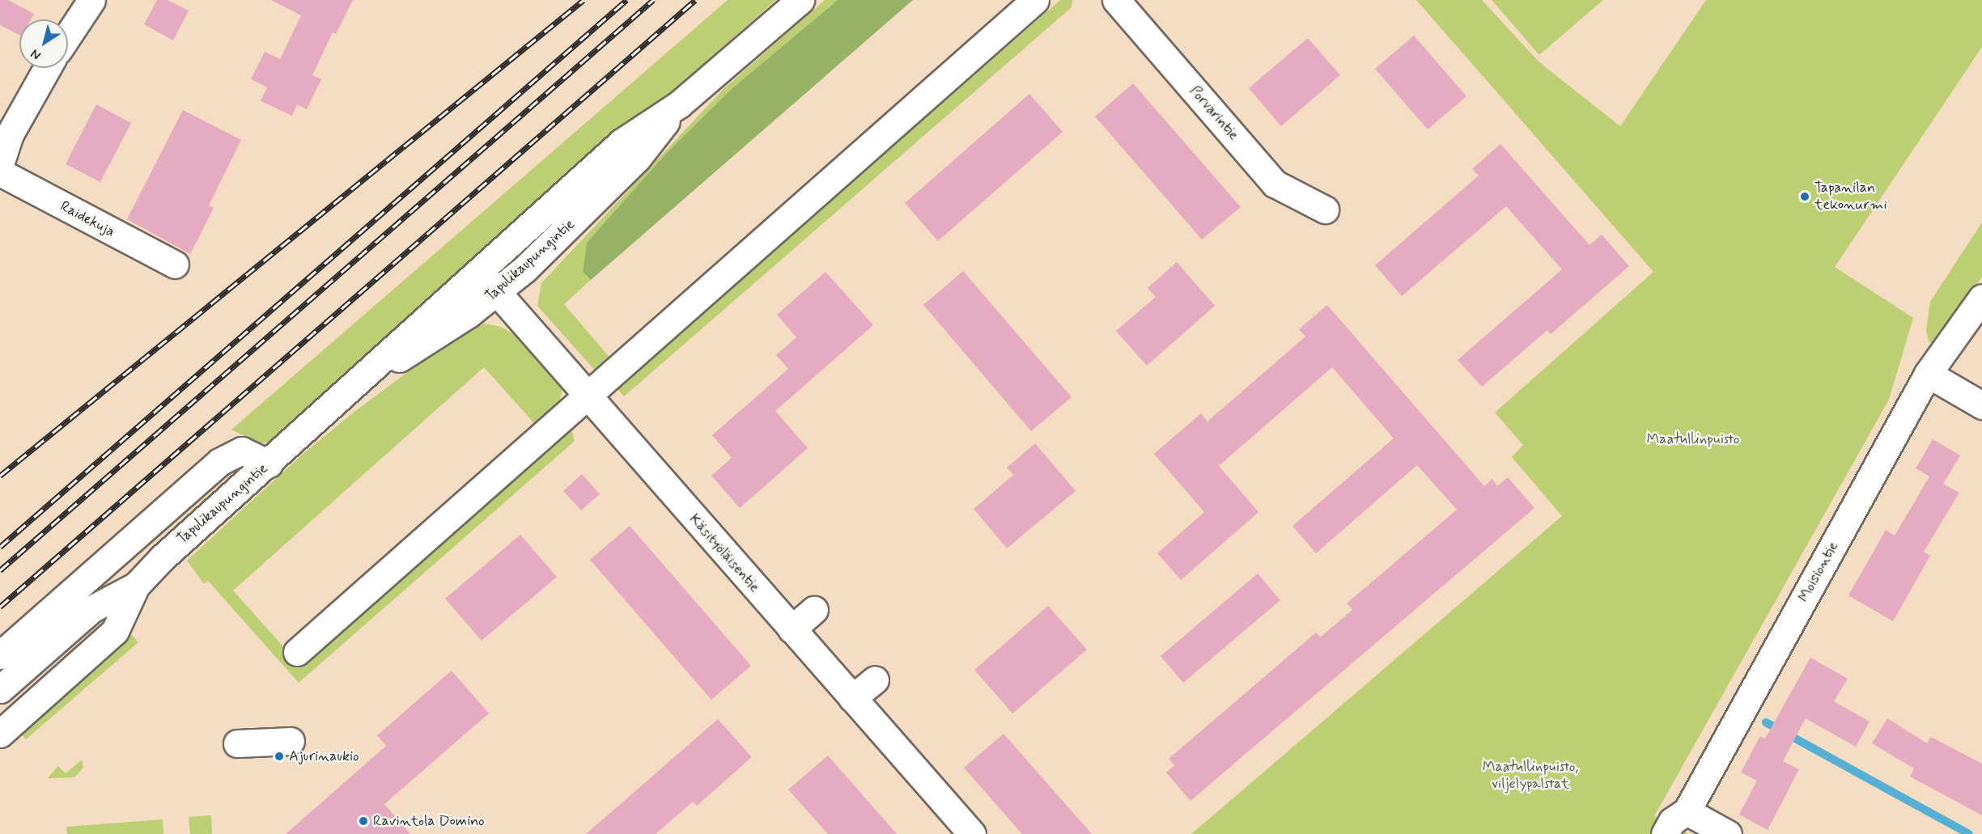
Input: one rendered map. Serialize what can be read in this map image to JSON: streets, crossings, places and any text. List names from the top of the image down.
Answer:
{
  "streets": {
    "street": [
      "Porvarintie",
      "Raidekuja",
      "Tapulikaupungintie",
      "Käsityöläisentie",
      "Moisiontie"
    ]
  },
  "crossings": [
    ["Tapulikaupungintie", "Käsityöläisentie"]
  ],
  "parks": ["Maatullinpuisto", "Maatullinpuisto, viljelypalstat"],
  "places": ["Tapanilan tekonurmi", "Ajurinaukio", "Ravintola Domino"],
  "north": "bottom left"
}
